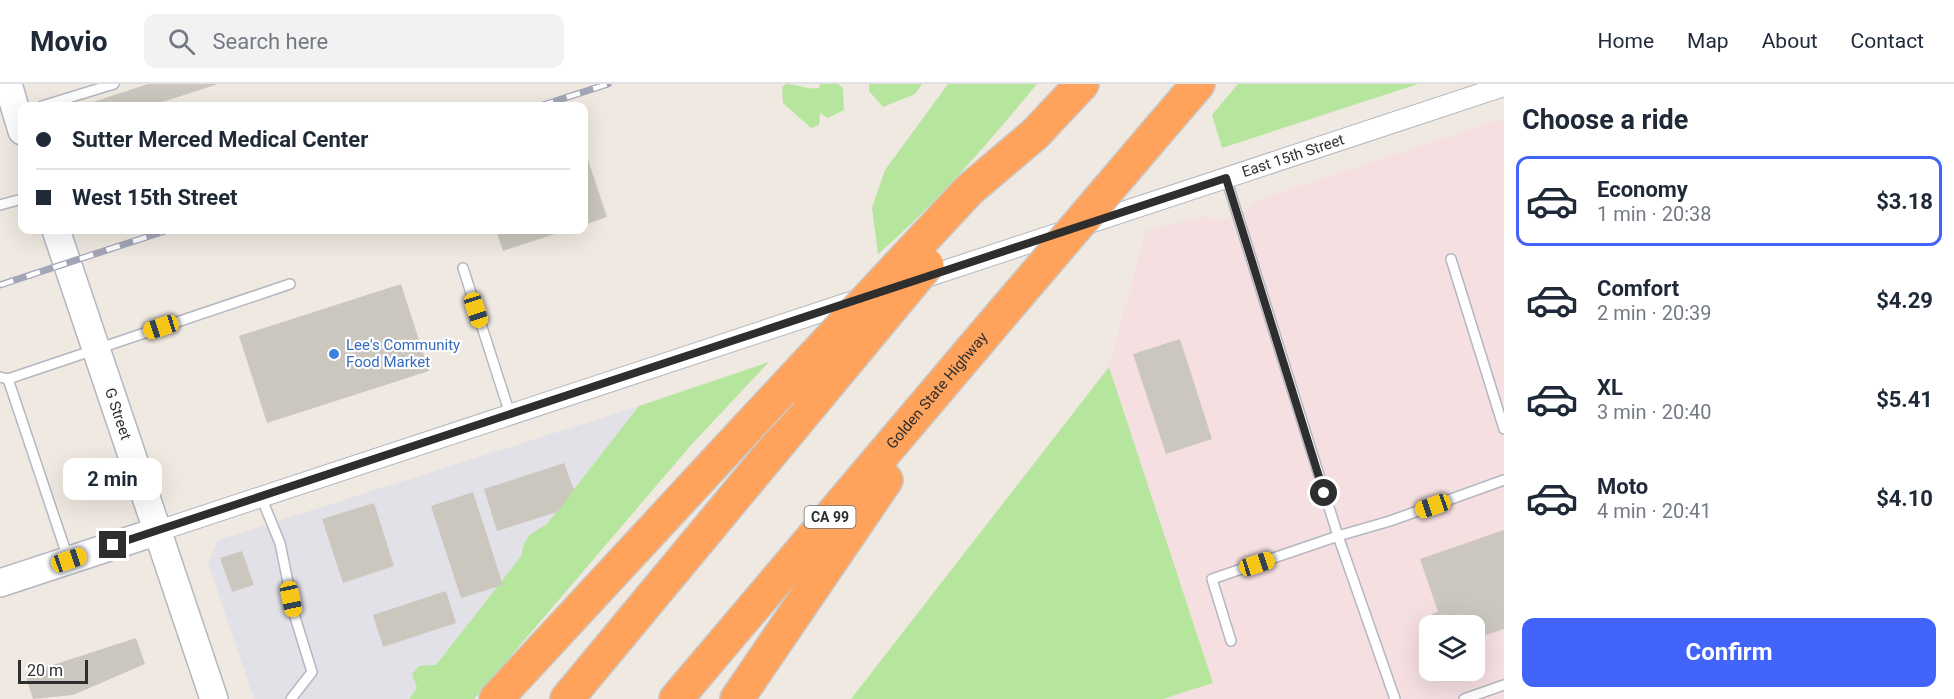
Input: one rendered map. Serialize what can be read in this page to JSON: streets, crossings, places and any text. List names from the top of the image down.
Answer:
{
  "streets": {
    "highway": ["Golden State Highway", "CA 99"],
    "main road": ["G Street"],
    "street": ["East 15th Street"]
  },
  "crossings": [
    ["East 15th Street", "G Street"]
  ],
  "places": ["Lee's Community Food Market"],
  "scale_bar": "20 m",
  "page": {
    "header": "Movio",
    "search": "Search here",
    "nav": [
      "Home",
      "Map",
      "About",
      "Contact"
    ],
    "heading": "Choose a ride",
    "banner": ["Sutter Merced Medical Center", "West 15th Street"],
    "list": [
      {
        "name": "Economy",
        "note": "1 min · 20:38",
        "value": "$3.18"
      },
      {
        "name": "Comfort",
        "note": "2 min · 20:39",
        "value": "$4.29"
      },
      {
        "name": "XL",
        "note": "3 min · 20:40",
        "value": "$5.41"
      },
      {
        "name": "Moto",
        "note": "4 min · 20:41",
        "value": "$4.10"
      }
    ],
    "bubble": "2 min",
    "buttons": "Confirm",
    "scale": "20 m"
  }
}
